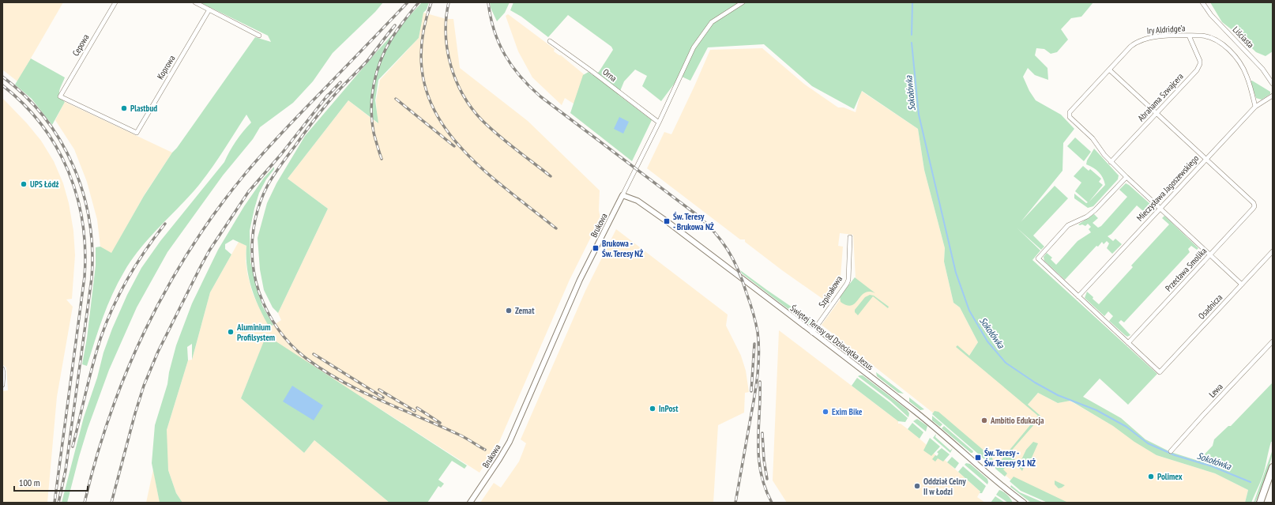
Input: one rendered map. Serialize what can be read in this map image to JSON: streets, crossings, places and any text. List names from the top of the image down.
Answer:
{
  "streets": {
    "street": [
      "Iry Aldridge’a",
      "Liściasta",
      "Cepowa",
      "Koprowa",
      "Orna",
      "Abrahama Szwajcera",
      "Mieczysława Jagoszewskiego",
      "Brukowa",
      "Przecława Smolika",
      "Szpinakowa",
      "Osadnicza",
      "Świętej Teresy od Dzieciątka Jezus",
      "Lewa"
    ]
  },
  "crossings": [
    ["Iry Aldridge’a", "Abrahama Szwajcera"],
    ["Iry Aldridge’a", "Mieczysława Jagoszewskiego"],
    ["Cepowa", "Koprowa"],
    ["Orna", "Brukowa"],
    ["Mieczysława Jagoszewskiego", "Przecława Smolika"],
    ["Brukowa", "Świętej Teresy od Dzieciątka Jezus"],
    ["Przecława Smolika", "Osadnicza"],
    ["Szpinakowa", "Świętej Teresy od Dzieciątka Jezus"]
  ],
  "water": ["Sokołówka"],
  "places": {
    "other": [
      "Plastbud",
      "UPS Łódź",
      "Zemat",
      "Aluminium Profilsystem",
      "InPost",
      "Exim Bike",
      "Ambitio Edukacja",
      "Polimex",
      "Oddział Celny II w Łodzi"
    ],
    "transit": ["Św. Teresy - Brukowa NŻ", "Brukowa - Św. Teresy NŻ", "Św. Teresy - Św. Teresy 91 NŻ"]
  },
  "scale_bar": "100 m"
}
